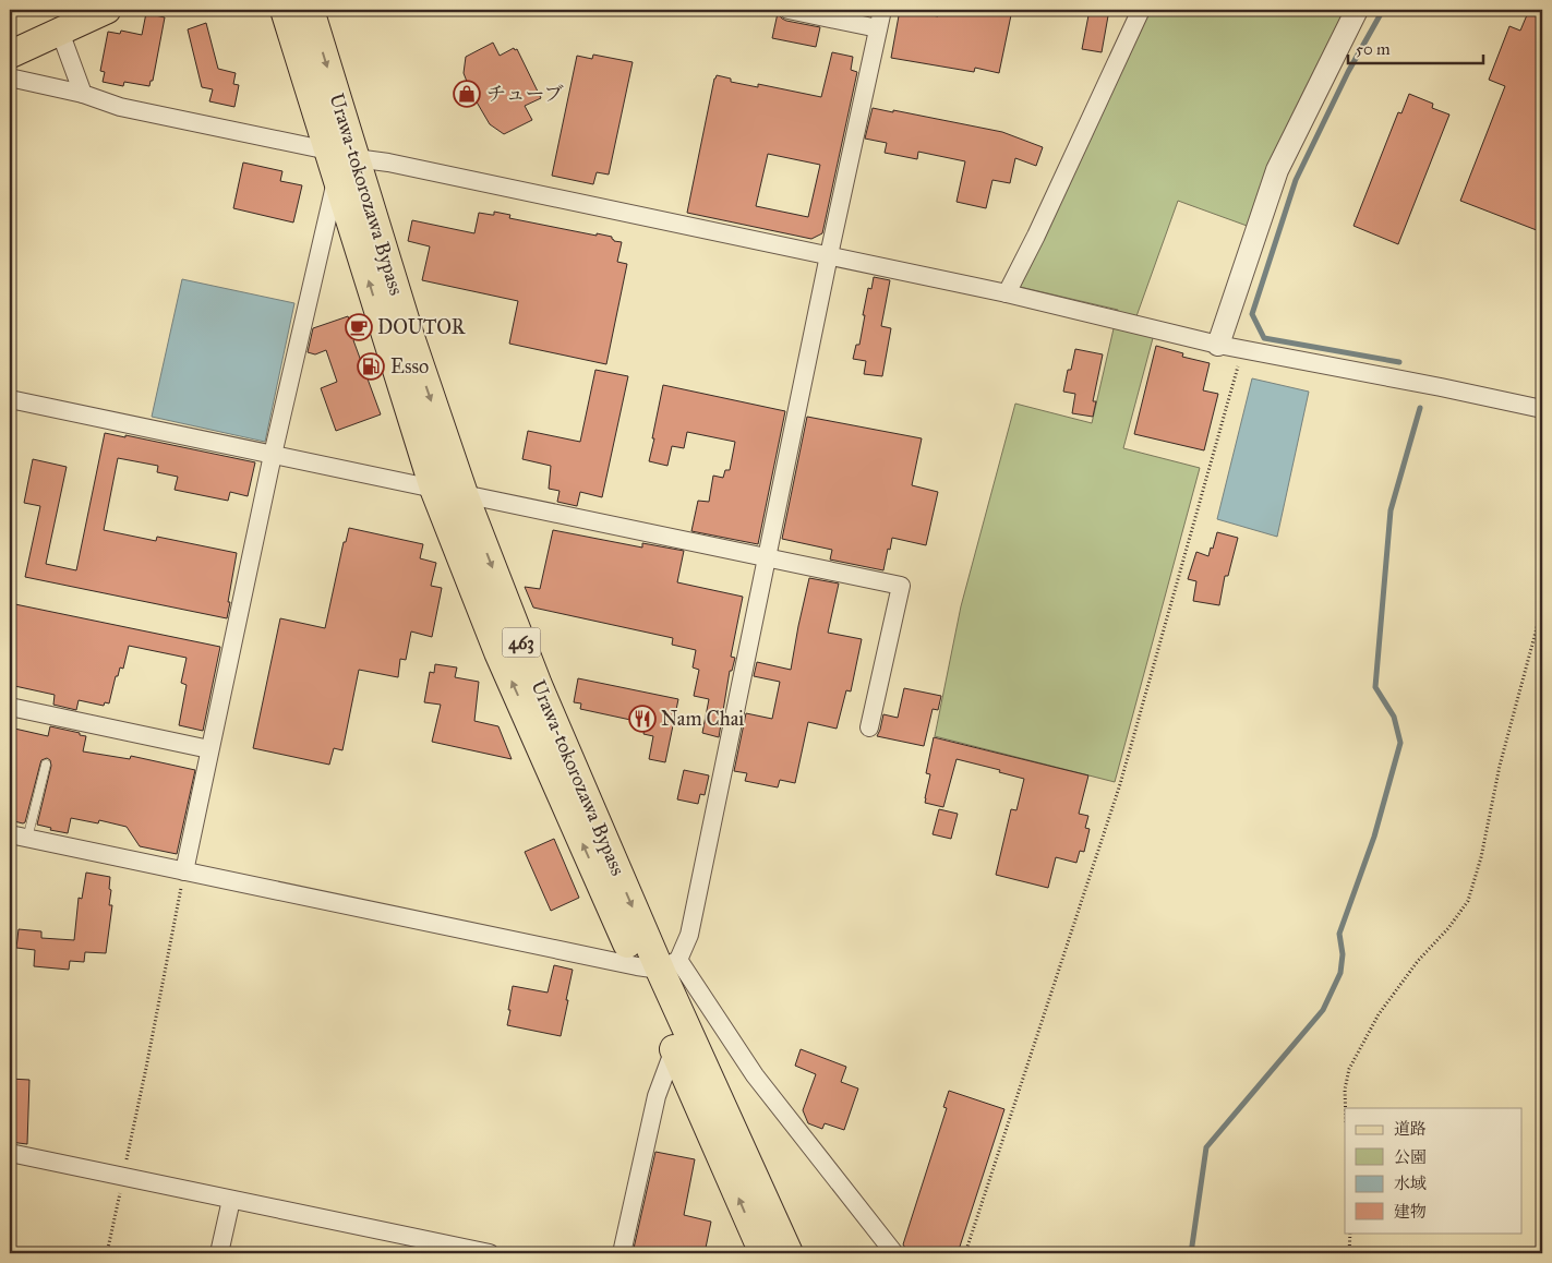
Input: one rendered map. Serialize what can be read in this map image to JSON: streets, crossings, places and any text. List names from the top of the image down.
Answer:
{
  "streets": {
    "highway": ["Urawa-tokorozawa Bypass", "463"]
  },
  "places": {
    "shop": ["チューブ"],
    "cafe": ["DOUTOR"],
    "fuel station": ["Esso"],
    "restaurant": ["Nam Chai"]
  },
  "legend": [
    "道路",
    "公園",
    "水域",
    "建物"
  ],
  "scale_bar": "50 m"
}
